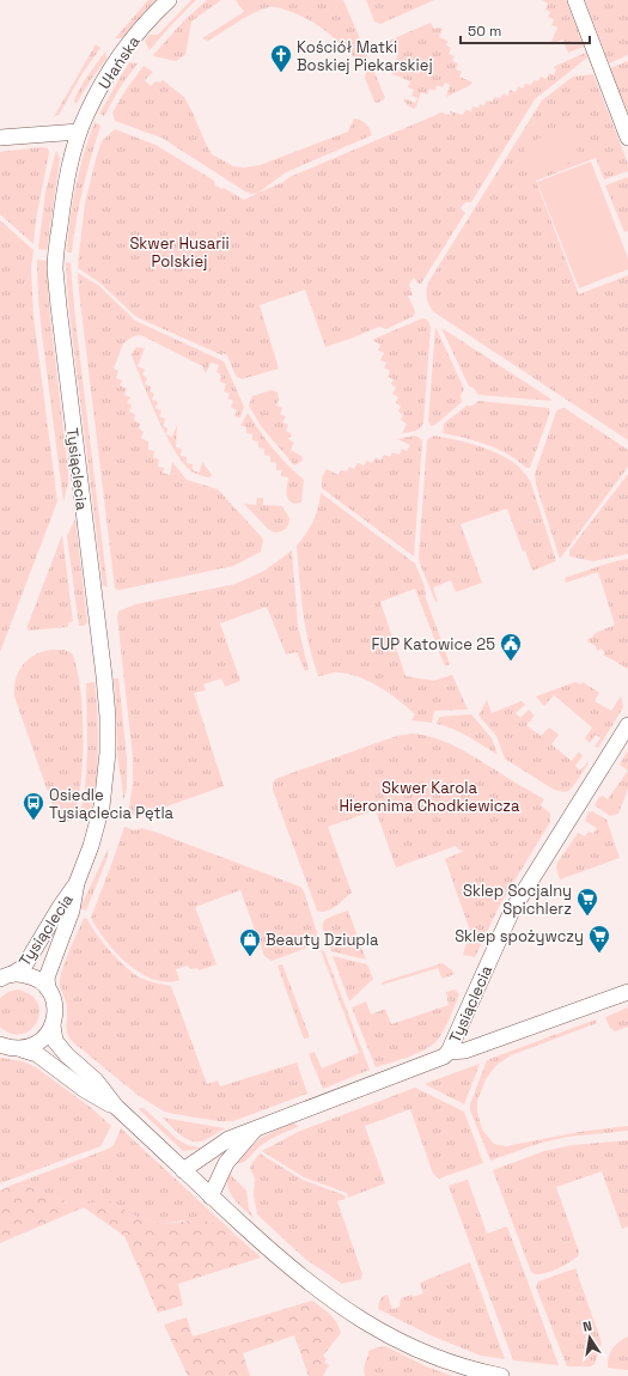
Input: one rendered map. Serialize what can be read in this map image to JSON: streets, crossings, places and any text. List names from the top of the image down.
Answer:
{
  "streets": {
    "street": ["Ułańska", "Tysiąclecia"]
  },
  "crossings": [
    ["Ułańska", "Tysiąclecia"]
  ],
  "parks": ["Skwer Husarii Polskiej", "Skwer Karola Hieronima Chodkiewicza"],
  "places": {
    "church": ["Kościół Matki Boskiej Piekarskiej"],
    "public building": ["FUP Katowice 25"],
    "bus stop": ["Osiedle Tysiąclecia Pętla"],
    "supermarket": ["Sklep Socjalny Spichlerz", "Sklep spożywczy"],
    "shop": ["Beauty Dziupla"]
  },
  "scale_bar": "50 m",
  "north": "top"
}
